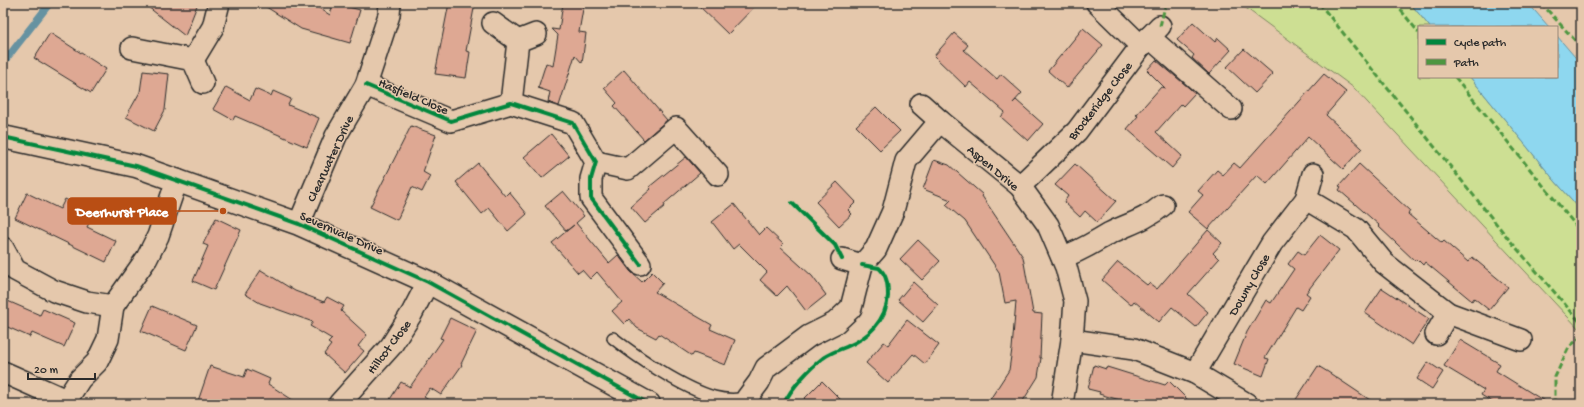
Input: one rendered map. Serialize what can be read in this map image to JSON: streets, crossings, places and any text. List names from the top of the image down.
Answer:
{
  "streets": {
    "street": [
      "Hasfield Close",
      "Brockeridge Close",
      "Clearwater Drive",
      "Aspen Drive",
      "Severnvale Drive",
      "Downy Close",
      "Hillcot Close"
    ]
  },
  "crossings": [
    ["Hasfield Close", "Clearwater Drive"],
    ["Brockeridge Close", "Aspen Drive"],
    ["Clearwater Drive", "Severnvale Drive"],
    ["Severnvale Drive", "Hillcot Close"]
  ],
  "places": ["Deerhurst Place"],
  "legend": ["Cycle path", "Path"],
  "scale_bar": "20 m"
}
